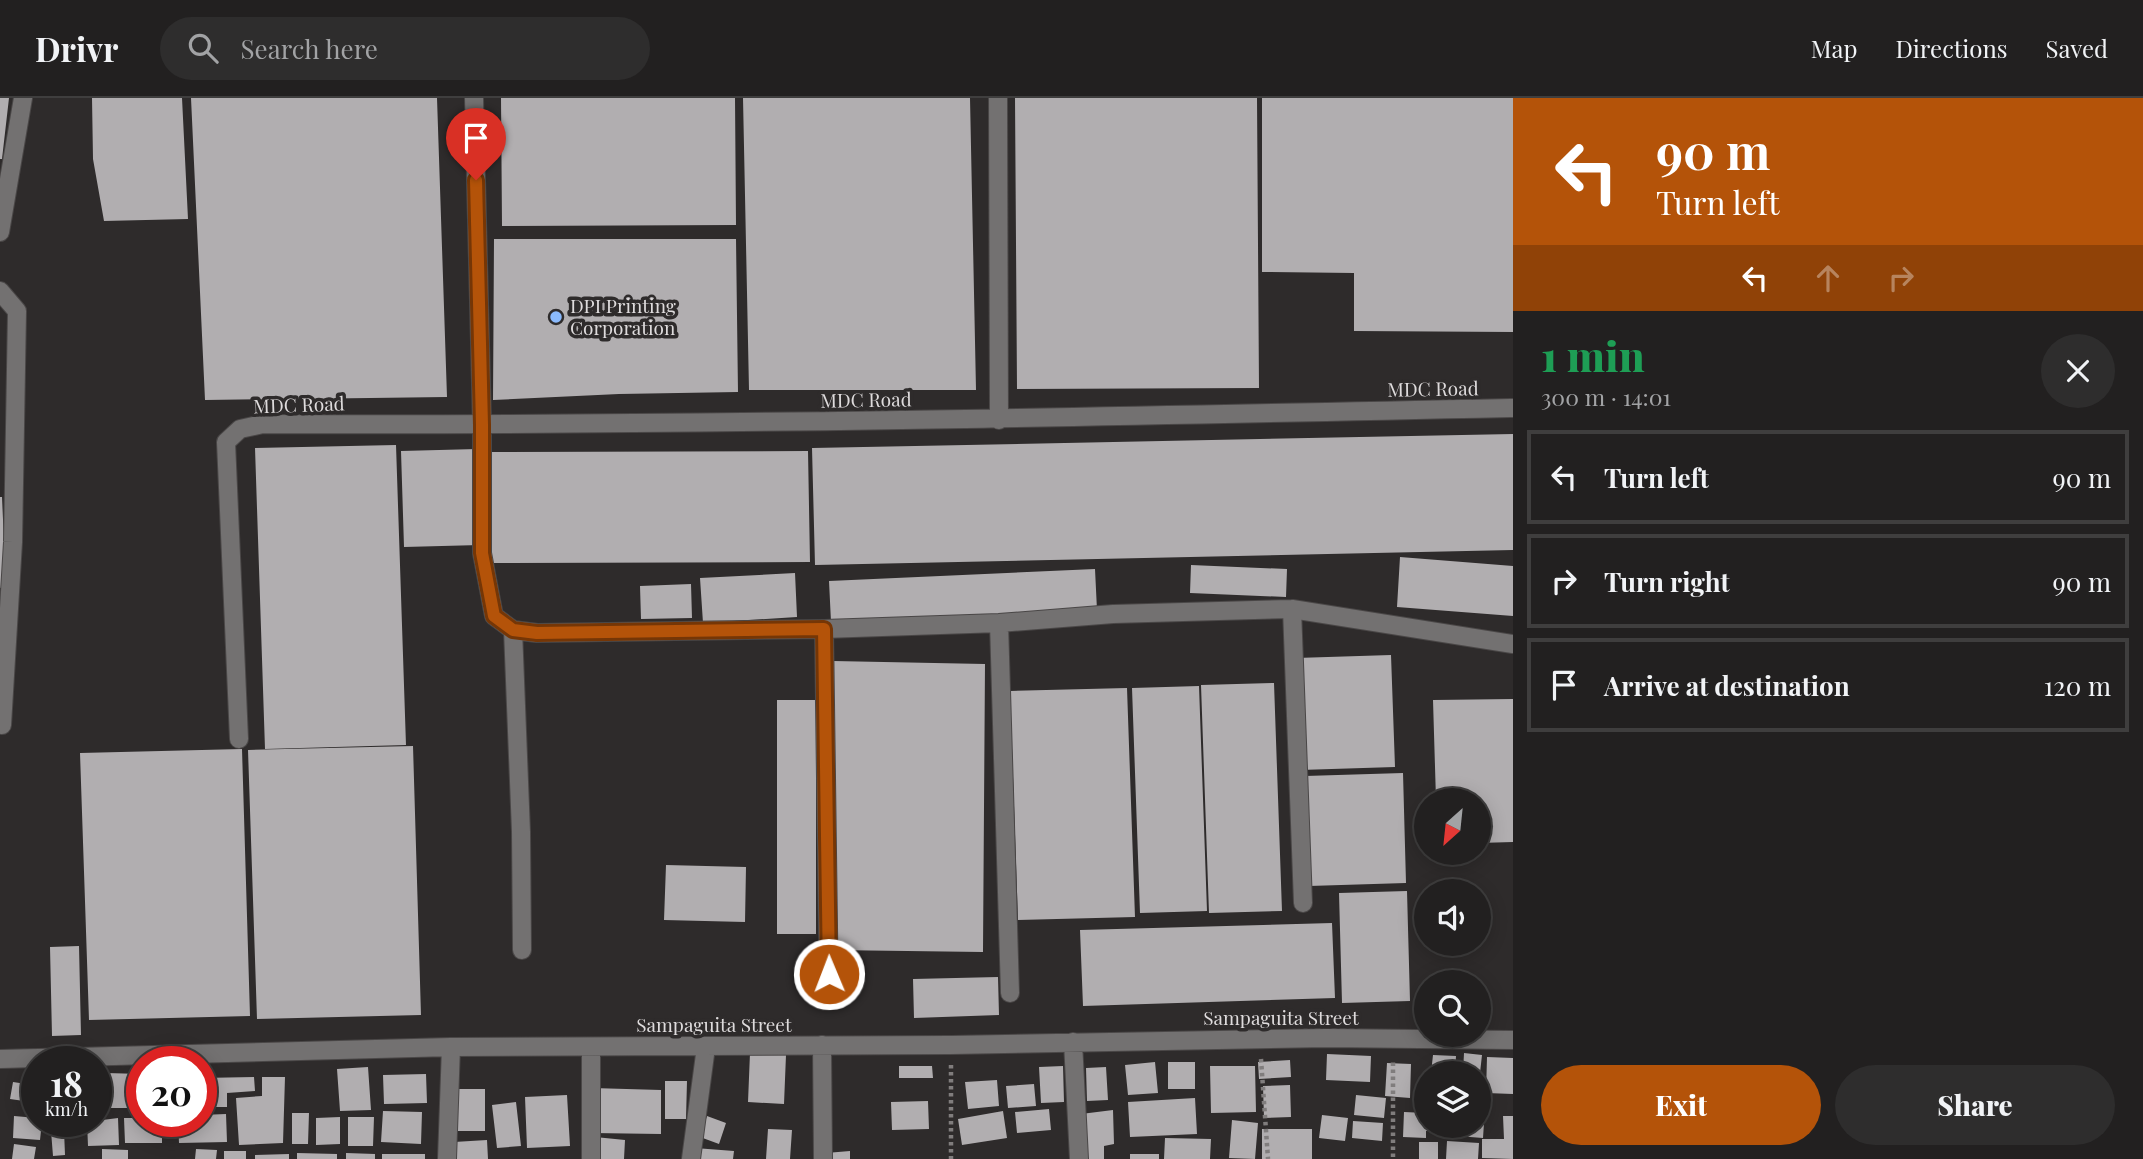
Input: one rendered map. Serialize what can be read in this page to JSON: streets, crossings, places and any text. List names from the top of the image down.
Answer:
{
  "streets": {
    "street": ["MDC Road", "Sampaguita Street"]
  },
  "places": ["DPI Printing Corporation"],
  "north": "bottom left",
  "page": {
    "header": "Drivr",
    "search": "Search here",
    "nav": ["Map", "Directions", "Saved"],
    "turn": ["90 m", "Turn left"],
    "heading": ["1 min", "300 m · 14:01"],
    "list": [
      {
        "name": "Turn left",
        "value": "90 m"
      },
      {
        "name": "Turn right",
        "value": "90 m"
      },
      {
        "name": "Arrive at destination",
        "value": "120 m"
      }
    ],
    "speed": "18 km/h",
    "limit": "20",
    "buttons": ["Exit", "Share"]
  }
}
